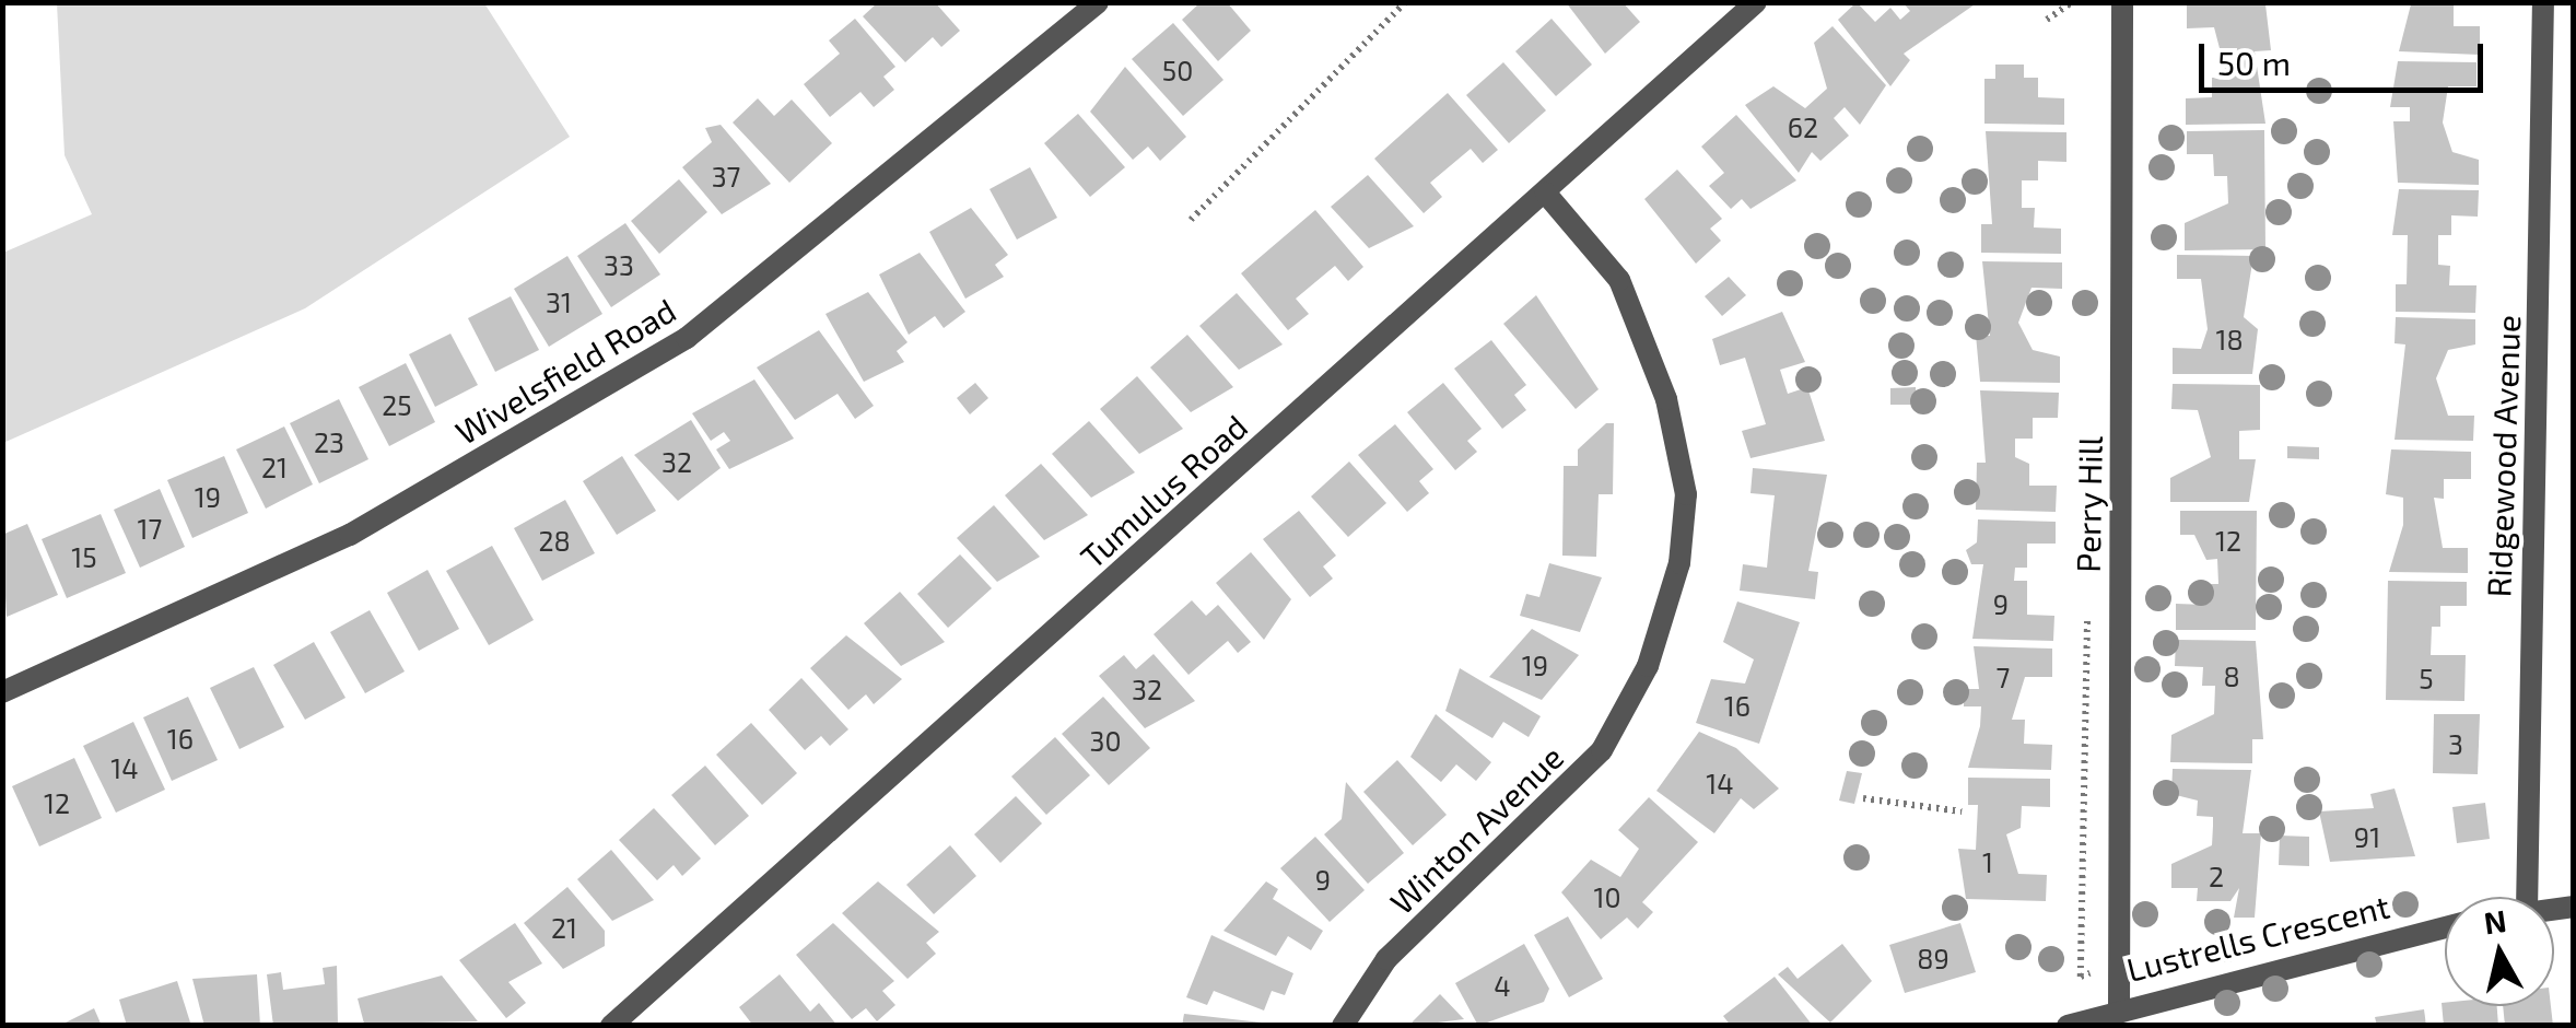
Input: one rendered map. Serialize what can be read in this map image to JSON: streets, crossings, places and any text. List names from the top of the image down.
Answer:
{
  "streets": {
    "street": [
      "Wivelsfield Road",
      "Ridgewood Avenue",
      "Tumulus Road",
      "Perry Hill",
      "Winton Avenue",
      "Lustrells Crescent"
    ]
  },
  "crossings": [
    ["Tumulus Road", "Winton Avenue"],
    ["Perry Hill", "Lustrells Crescent"]
  ],
  "house_numbers": [
    "50",
    "62",
    "37",
    "33",
    "31",
    "18",
    "25",
    "23",
    "32",
    "21",
    "19",
    "17",
    "28",
    "12",
    "15",
    "9",
    "19",
    "8",
    "7",
    "5",
    "32",
    "16",
    "16",
    "30",
    "3",
    "14",
    "14",
    "12",
    "91",
    "1",
    "2",
    "9",
    "10",
    "21",
    "89",
    "4"
  ],
  "scale_bar": "50 m",
  "north": "top"
}
